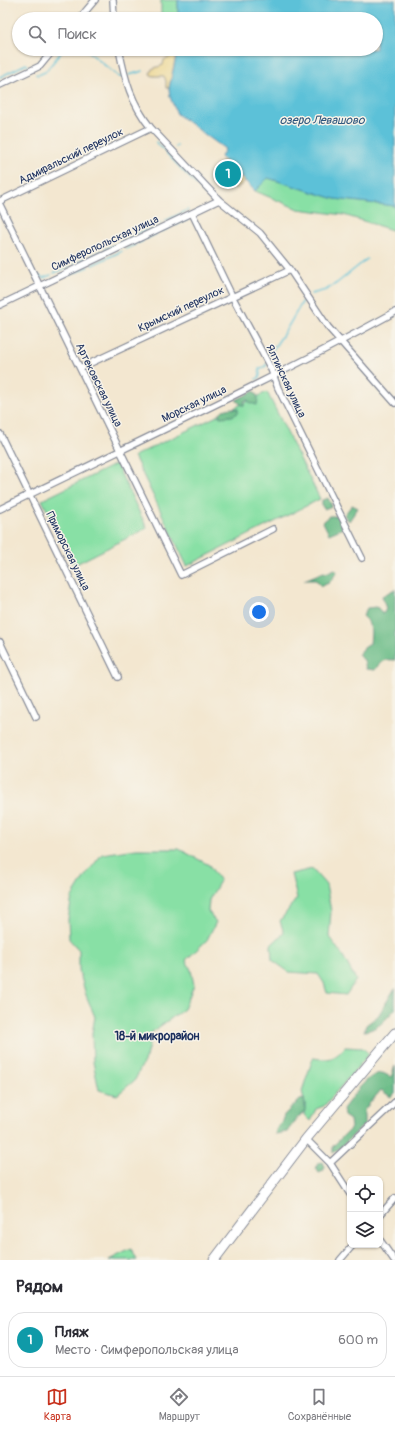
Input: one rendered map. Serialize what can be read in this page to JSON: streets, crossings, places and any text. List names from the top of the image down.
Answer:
{
  "streets": {
    "street": [
      "Адмиральский переулок",
      "Симферопольская улица",
      "Крымский переулок",
      "Ялтинская улица",
      "Артековская улица",
      "Морская улица",
      "Приморская улица"
    ]
  },
  "crossings": [
    ["Симферопольская улица", "Ялтинская улица"],
    ["Симферопольская улица", "Артековская улица"],
    ["Крымский переулок", "Ялтинская улица"],
    ["Крымский переулок", "Артековская улица"],
    ["Ялтинская улица", "Морская улица"],
    ["Артековская улица", "Морская улица"],
    ["Морская улица", "Приморская улица"]
  ],
  "districts": ["18-й микрорайон"],
  "water": ["озеро Левашово"],
  "page": {
    "search": "Поиск",
    "pins": "1",
    "heading": "Рядом",
    "list": [
      {
        "mark": "1",
        "name": "Пляж",
        "note": "Место · Симферопольская улица",
        "value": "600 m"
      }
    ],
    "nav": ["Карта", "Маршрут", "Сохранённые"]
  }
}
